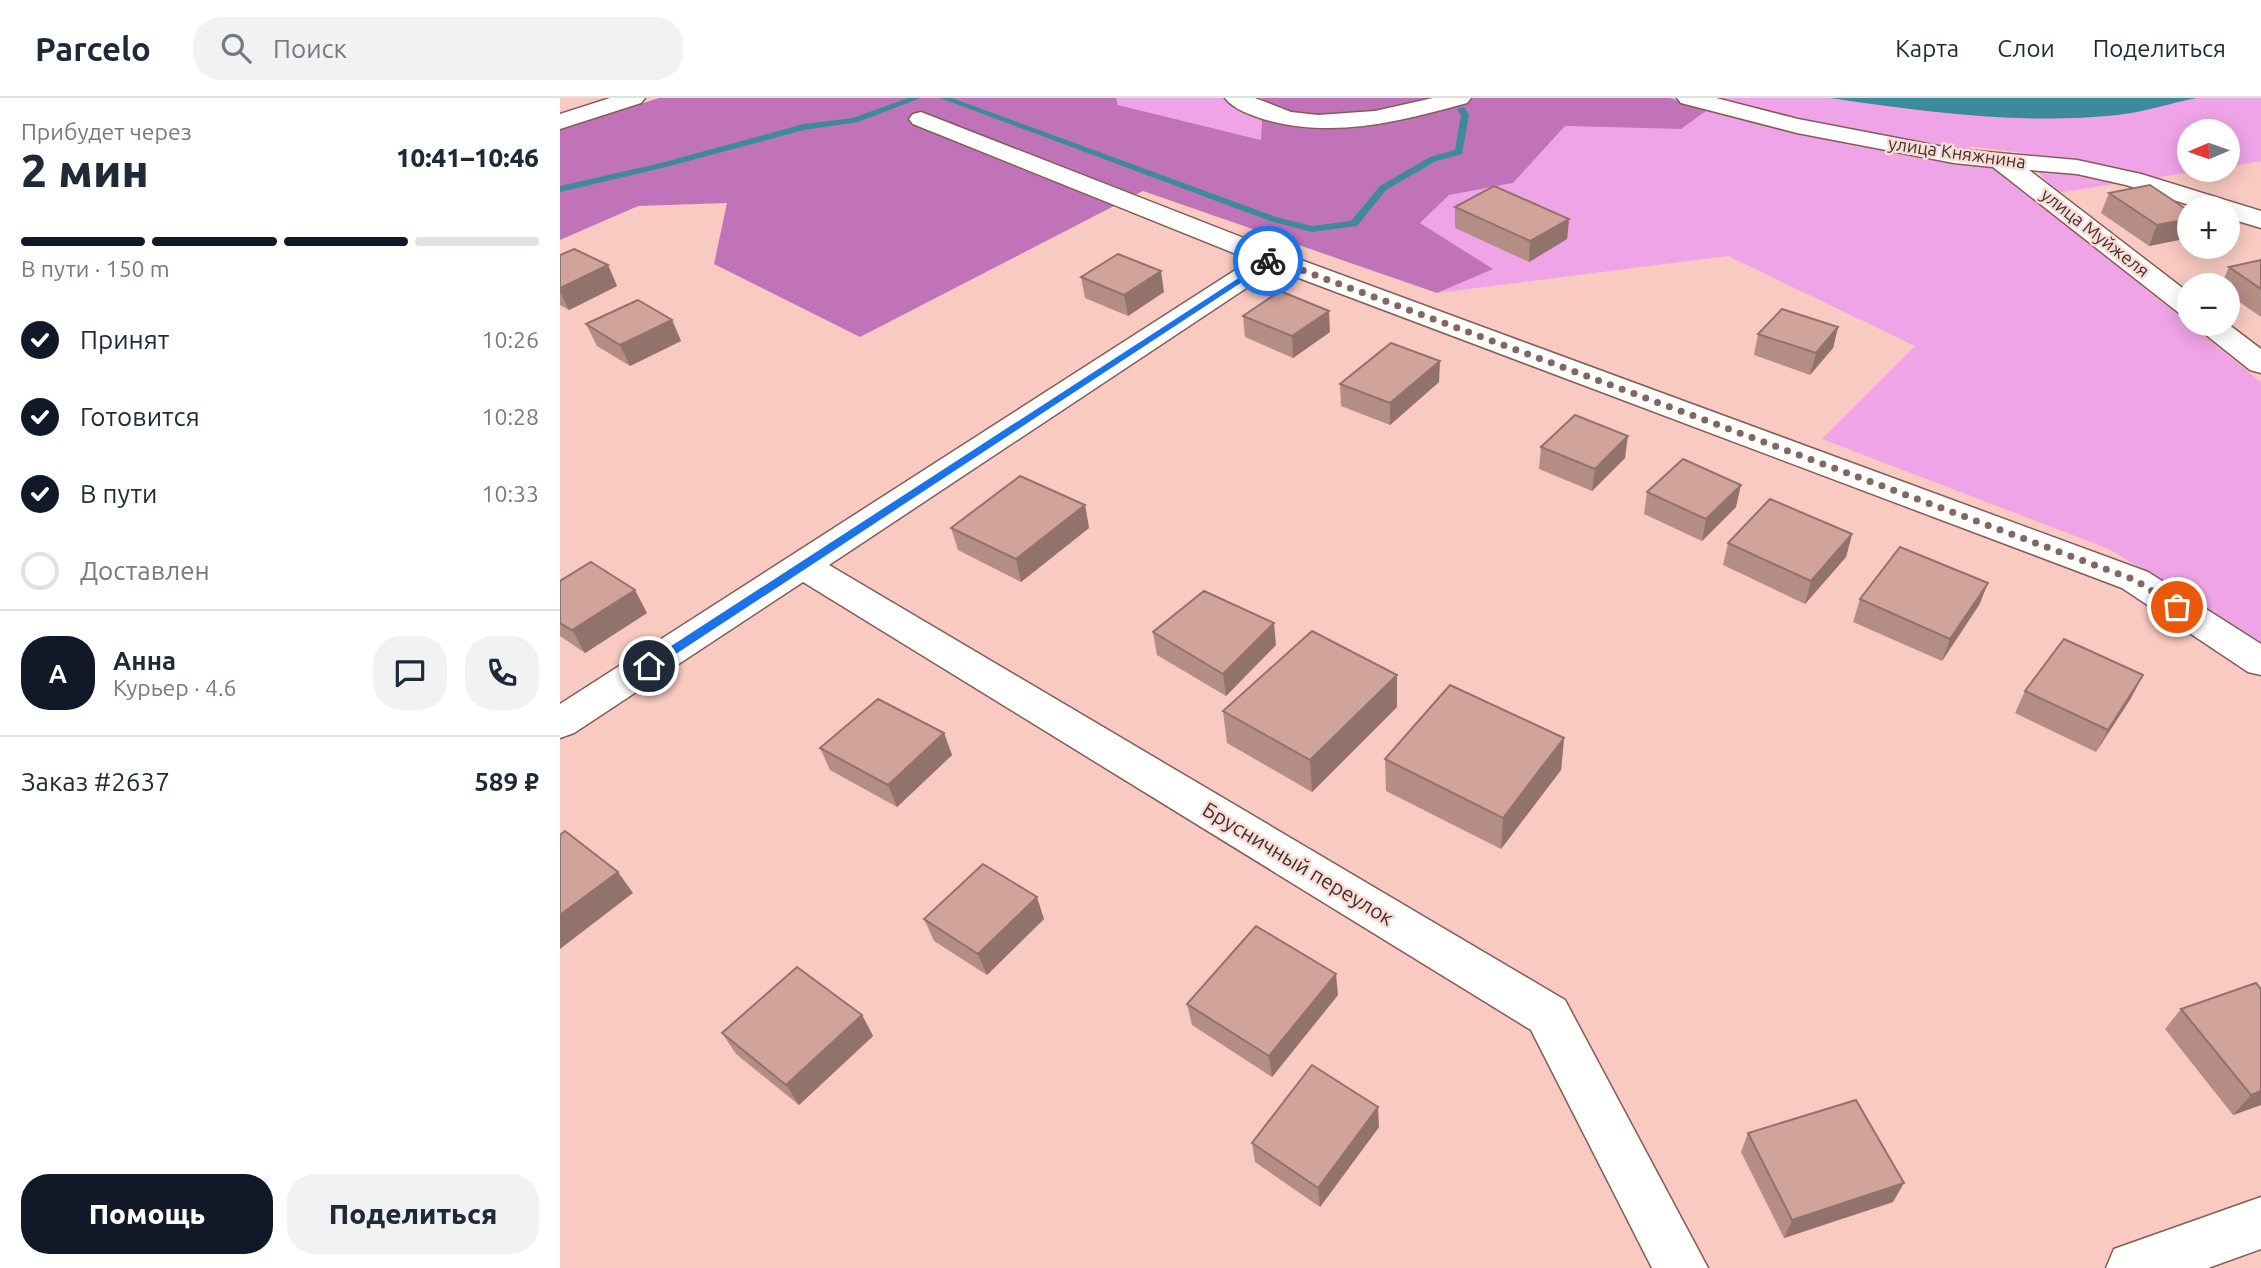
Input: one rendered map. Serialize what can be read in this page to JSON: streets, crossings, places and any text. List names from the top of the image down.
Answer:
{
  "streets": {
    "street": ["улица Княжнина", "улица Муйжеля", "Брусничный переулок"]
  },
  "crossings": [
    ["улица Княжнина", "улица Муйжеля"]
  ],
  "north": "left",
  "page": {
    "header": "Parcelo",
    "search": "Поиск",
    "nav": ["Карта", "Слои", "Поделиться"],
    "heading": ["2 мин", "Прибудет через", "10:41–10:46"],
    "panel": [
      "Анна",
      "Курьер · 4.6",
      "Заказ #2637",
      "589 ₽"
    ],
    "map_buttons": ["+", "−"],
    "bar": "В пути · 150 m",
    "list": [
      ["Принят", "10:26"],
      ["Готовится", "10:28"],
      ["В пути", "10:33"],
      "Доставлен"
    ],
    "round": "А",
    "buttons": ["Помощь", "Поделиться"]
  }
}
